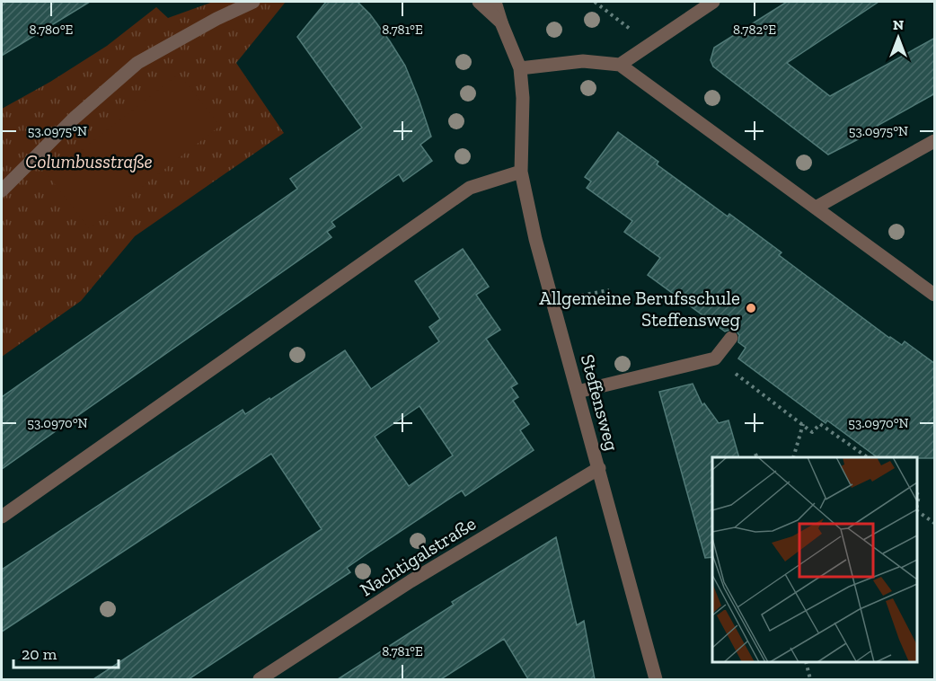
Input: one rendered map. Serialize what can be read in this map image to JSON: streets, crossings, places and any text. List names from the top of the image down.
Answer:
{
  "streets": {
    "street": ["Steffensweg", "Nachtigalstraße"]
  },
  "crossings": [
    ["Steffensweg", "Nachtigalstraße"]
  ],
  "parks": ["Columbusstraße"],
  "places": ["Allgemeine Berufsschule Steffensweg"],
  "scale_bar": "20 m",
  "north": "top",
  "coordinates": [
    "8.780°E",
    "8.781°E",
    "8.782°E",
    "53.0975°N",
    "53.0970°N"
  ]
}
